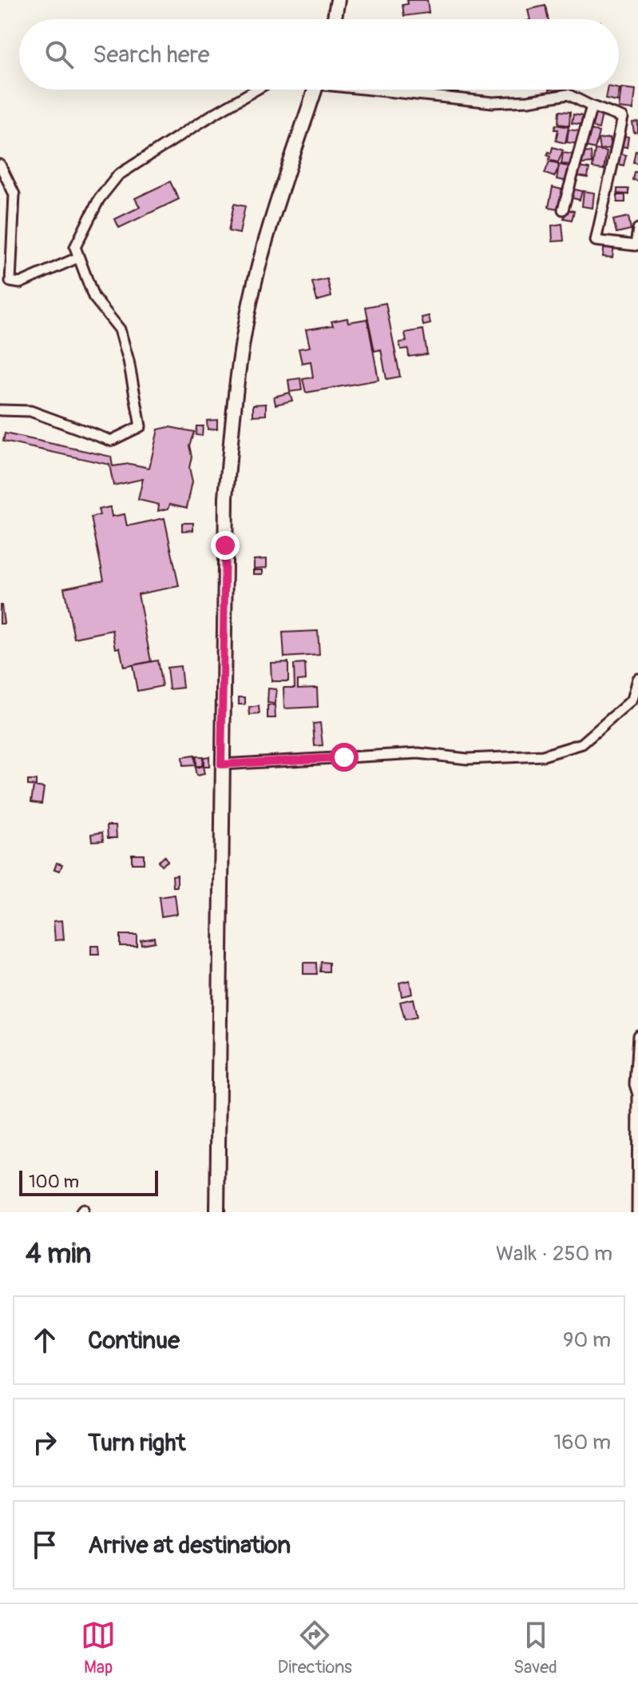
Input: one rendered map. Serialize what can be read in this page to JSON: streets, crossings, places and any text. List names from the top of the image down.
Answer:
{
  "scale_bar": "100 m",
  "page": {
    "search": "Search here",
    "scale": "100 m",
    "heading": ["4 min", "Walk · 250 m"],
    "list": [
      ["Continue", "90 m"],
      ["Turn right", "160 m"],
      "Arrive at destination"
    ],
    "nav": ["Map", "Directions", "Saved"]
  }
}
